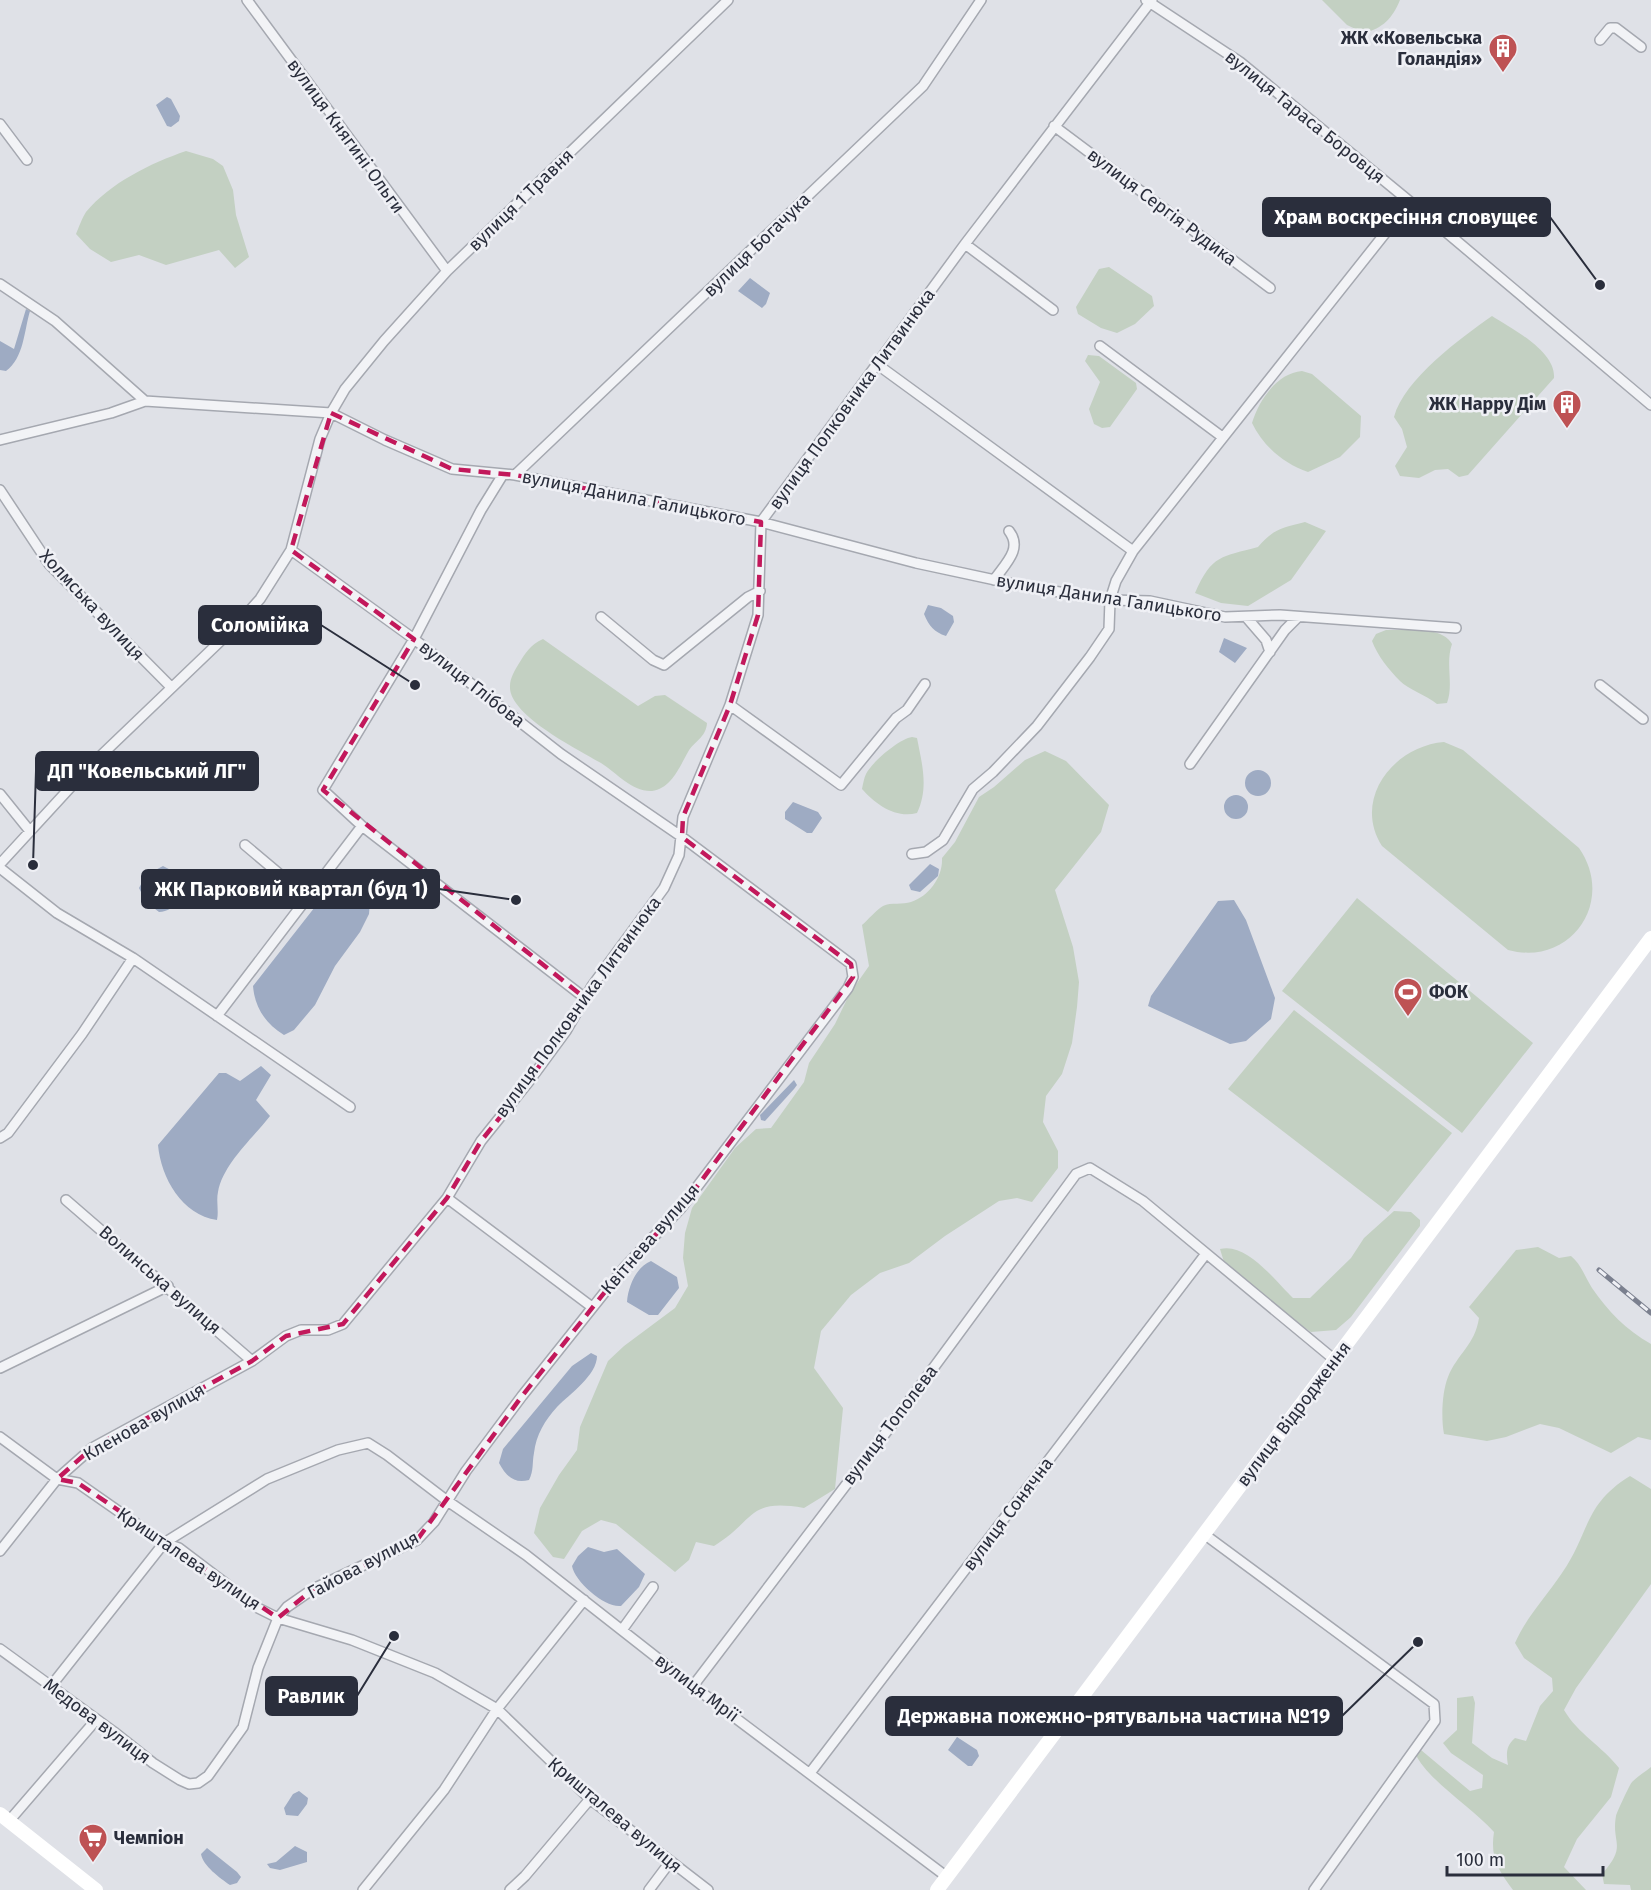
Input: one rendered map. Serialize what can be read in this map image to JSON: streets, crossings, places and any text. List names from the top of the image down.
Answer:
{
  "streets": {
    "street": [
      "вулиця Тараса Боровця",
      "вулиця Княгині Ольги",
      "вулиця 1 Травня",
      "вулиця Сергія Рудика",
      "вулиця Богачука",
      "вулиця Полковника Литвинюка",
      "вулиця Данила Галицького",
      "Холмська вулиця",
      "вулиця Глібова",
      "Квітнева вулиця",
      "Волинська вулиця",
      "вулиця Відродження",
      "Кленова вулиця",
      "вулиця Тополева",
      "вулиця Сонячна",
      "Кришталева вулиця",
      "Гайова вулиця",
      "вулиця Мрії",
      "Медова вулиця"
    ]
  },
  "crossings": [
    ["вулиця Тараса Боровця", "вулиця Полковника Литвинюка"],
    ["вулиця Княгині Ольги", "вулиця 1 Травня"],
    ["вулиця 1 Травня", "вулиця Данила Галицького"],
    ["вулиця Сергія Рудика", "вулиця Полковника Литвинюка"],
    ["вулиця Богачука", "вулиця Данила Галицького"],
    ["вулиця Полковника Литвинюка", "вулиця Данила Галицького"],
    ["вулиця Полковника Литвинюка", "вулиця Глібова"],
    ["вулиця Полковника Литвинюка", "Волинська вулиця"],
    ["вулиця Полковника Литвинюка", "Кленова вулиця"],
    ["вулиця Данила Галицького", "вулиця Глібова"],
    ["вулиця Глібова", "Квітнева вулиця"],
    ["Квітнева вулиця", "Гайова вулиця"],
    ["Квітнева вулиця", "вулиця Мрії"],
    ["Волинська вулиця", "Кленова вулиця"],
    ["вулиця Відродження", "вулиця Мрії"],
    ["Кленова вулиця", "Кришталева вулиця"],
    ["вулиця Тополева", "вулиця Сонячна"],
    ["вулиця Тополева", "вулиця Мрії"],
    ["вулиця Сонячна", "вулиця Мрії"],
    ["Кришталева вулиця", "Гайова вулиця"],
    ["Кришталева вулиця", "вулиця Мрії"],
    ["Гайова вулиця", "вулиця Мрії"],
    ["Гайова вулиця", "Медова вулиця"]
  ],
  "places": {
    "building": ["ЖК «Ковельська Голандія»", "ЖК Happy Дім"],
    "other": [
      "Храм воскресіння словущеє",
      "Соломійка",
      "ДП \"Ковельський ЛГ\"",
      "ЖК Парковий квартал (буд 1)",
      "Равлик",
      "Державна пожежно-рятувальна частина №19"
    ],
    "sports": ["ФОК"],
    "supermarket": ["Чемпіон"]
  },
  "scale_bar": "100 m"
}
